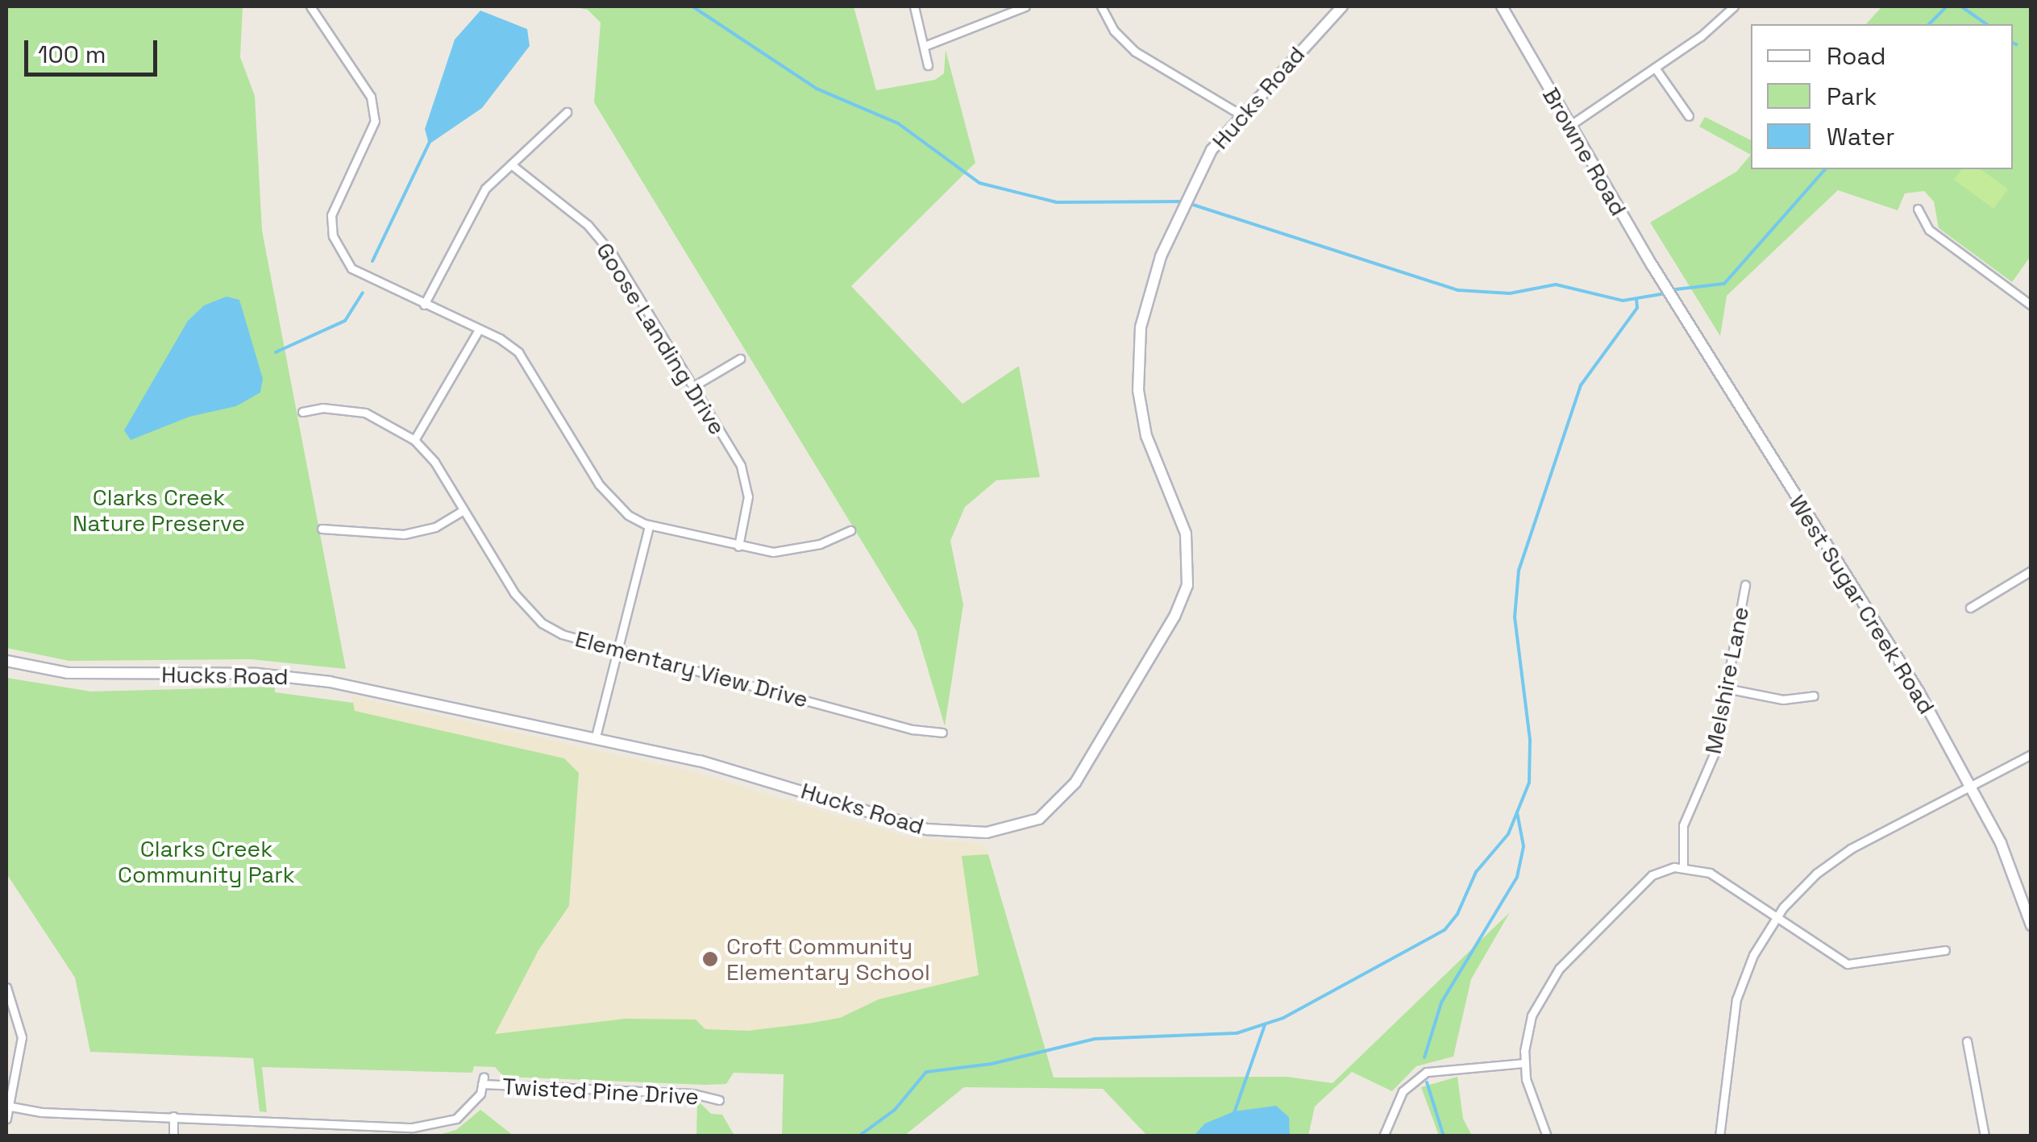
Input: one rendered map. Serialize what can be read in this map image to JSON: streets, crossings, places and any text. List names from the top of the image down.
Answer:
{
  "streets": {
    "main road": ["Hucks Road", "Browne Road", "West Sugar Creek Road"],
    "street": [
      "Goose Landing Drive",
      "Elementary View Drive",
      "Melshire Lane",
      "Twisted Pine Drive"
    ]
  },
  "crossings": [
    ["Browne Road", "West Sugar Creek Road"]
  ],
  "parks": ["Clarks Creek Nature Preserve", "Clarks Creek Community Park"],
  "places": ["Croft Community Elementary School"],
  "legend": ["Road", "Park", "Water"],
  "scale_bar": "100 m"
}
